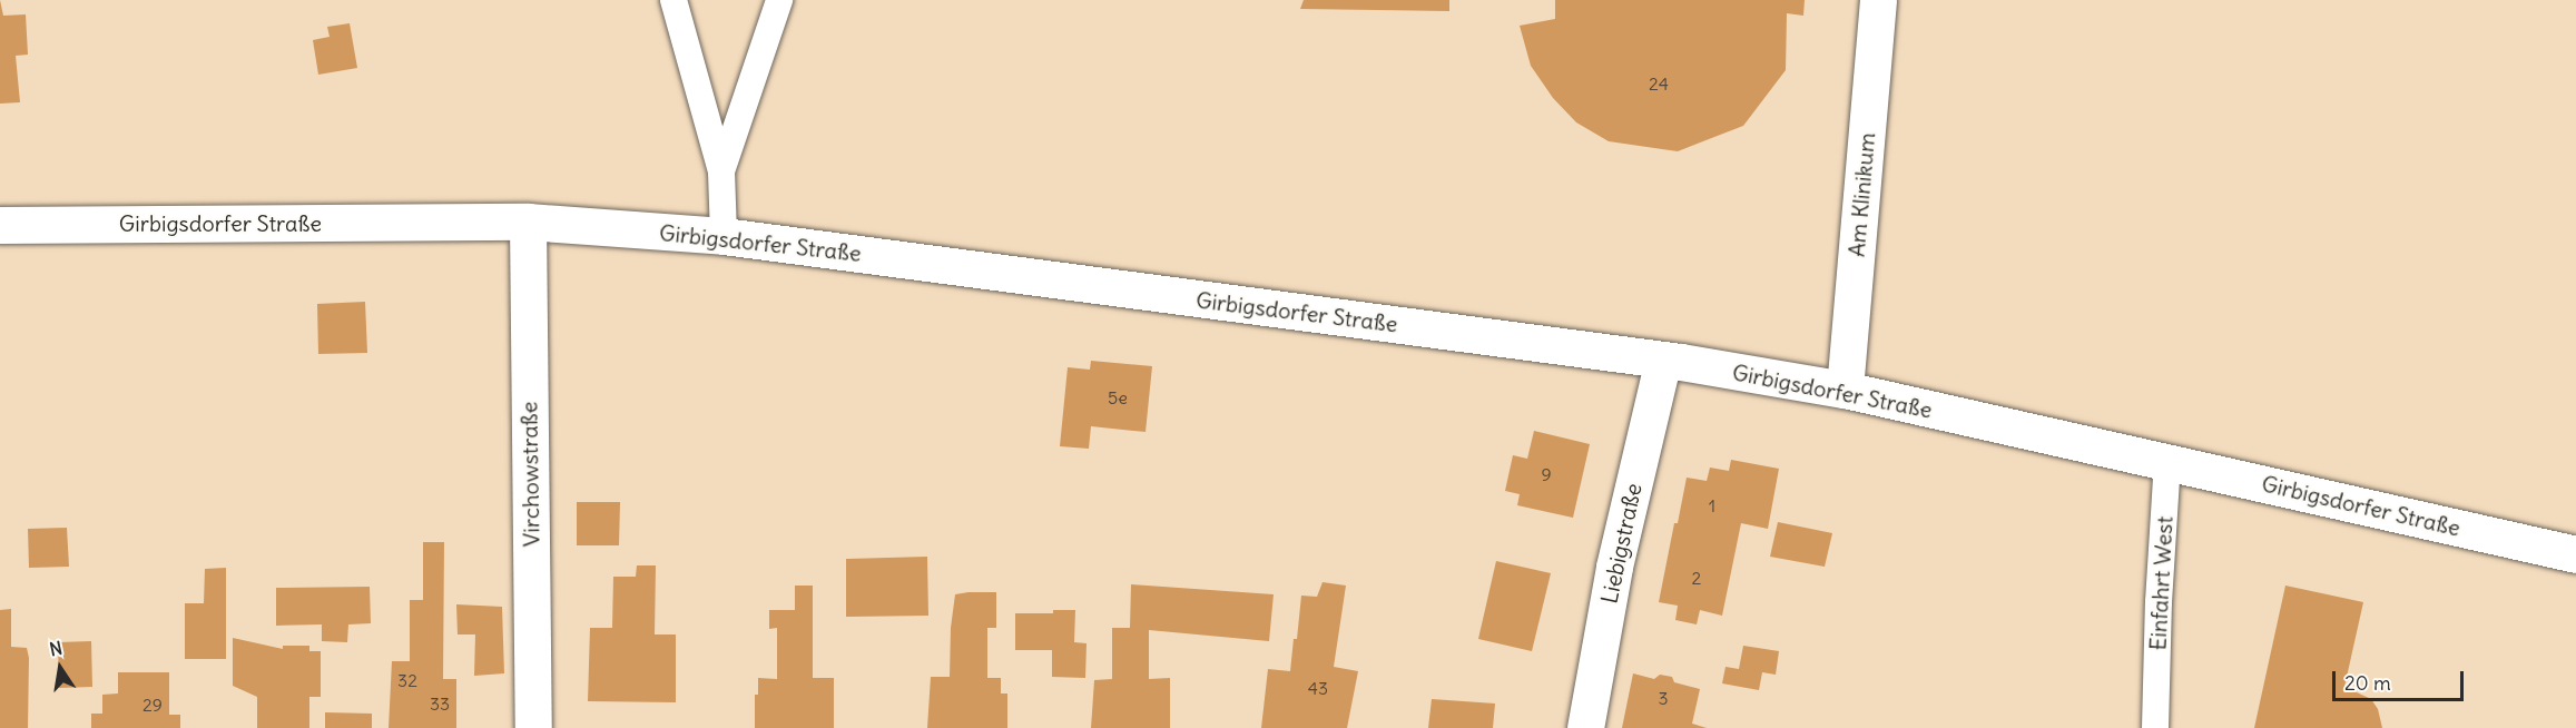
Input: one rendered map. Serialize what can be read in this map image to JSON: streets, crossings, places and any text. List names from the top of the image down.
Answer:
{
  "streets": {
    "street": [
      "Am Klinikum",
      "Girbigsdorfer Straße",
      "Virchowstraße",
      "Liebigstraße"
    ],
    "lane": ["Einfahrt West"]
  },
  "crossings": [
    ["Am Klinikum", "Girbigsdorfer Straße"],
    ["Girbigsdorfer Straße", "Virchowstraße"],
    ["Girbigsdorfer Straße", "Liebigstraße"],
    ["Girbigsdorfer Straße", "Einfahrt West"]
  ],
  "house_numbers": [
    "24",
    "5e",
    "9",
    "1",
    "2",
    "32",
    "43",
    "3",
    "33",
    "29"
  ],
  "scale_bar": "20 m",
  "north": "top"
}
